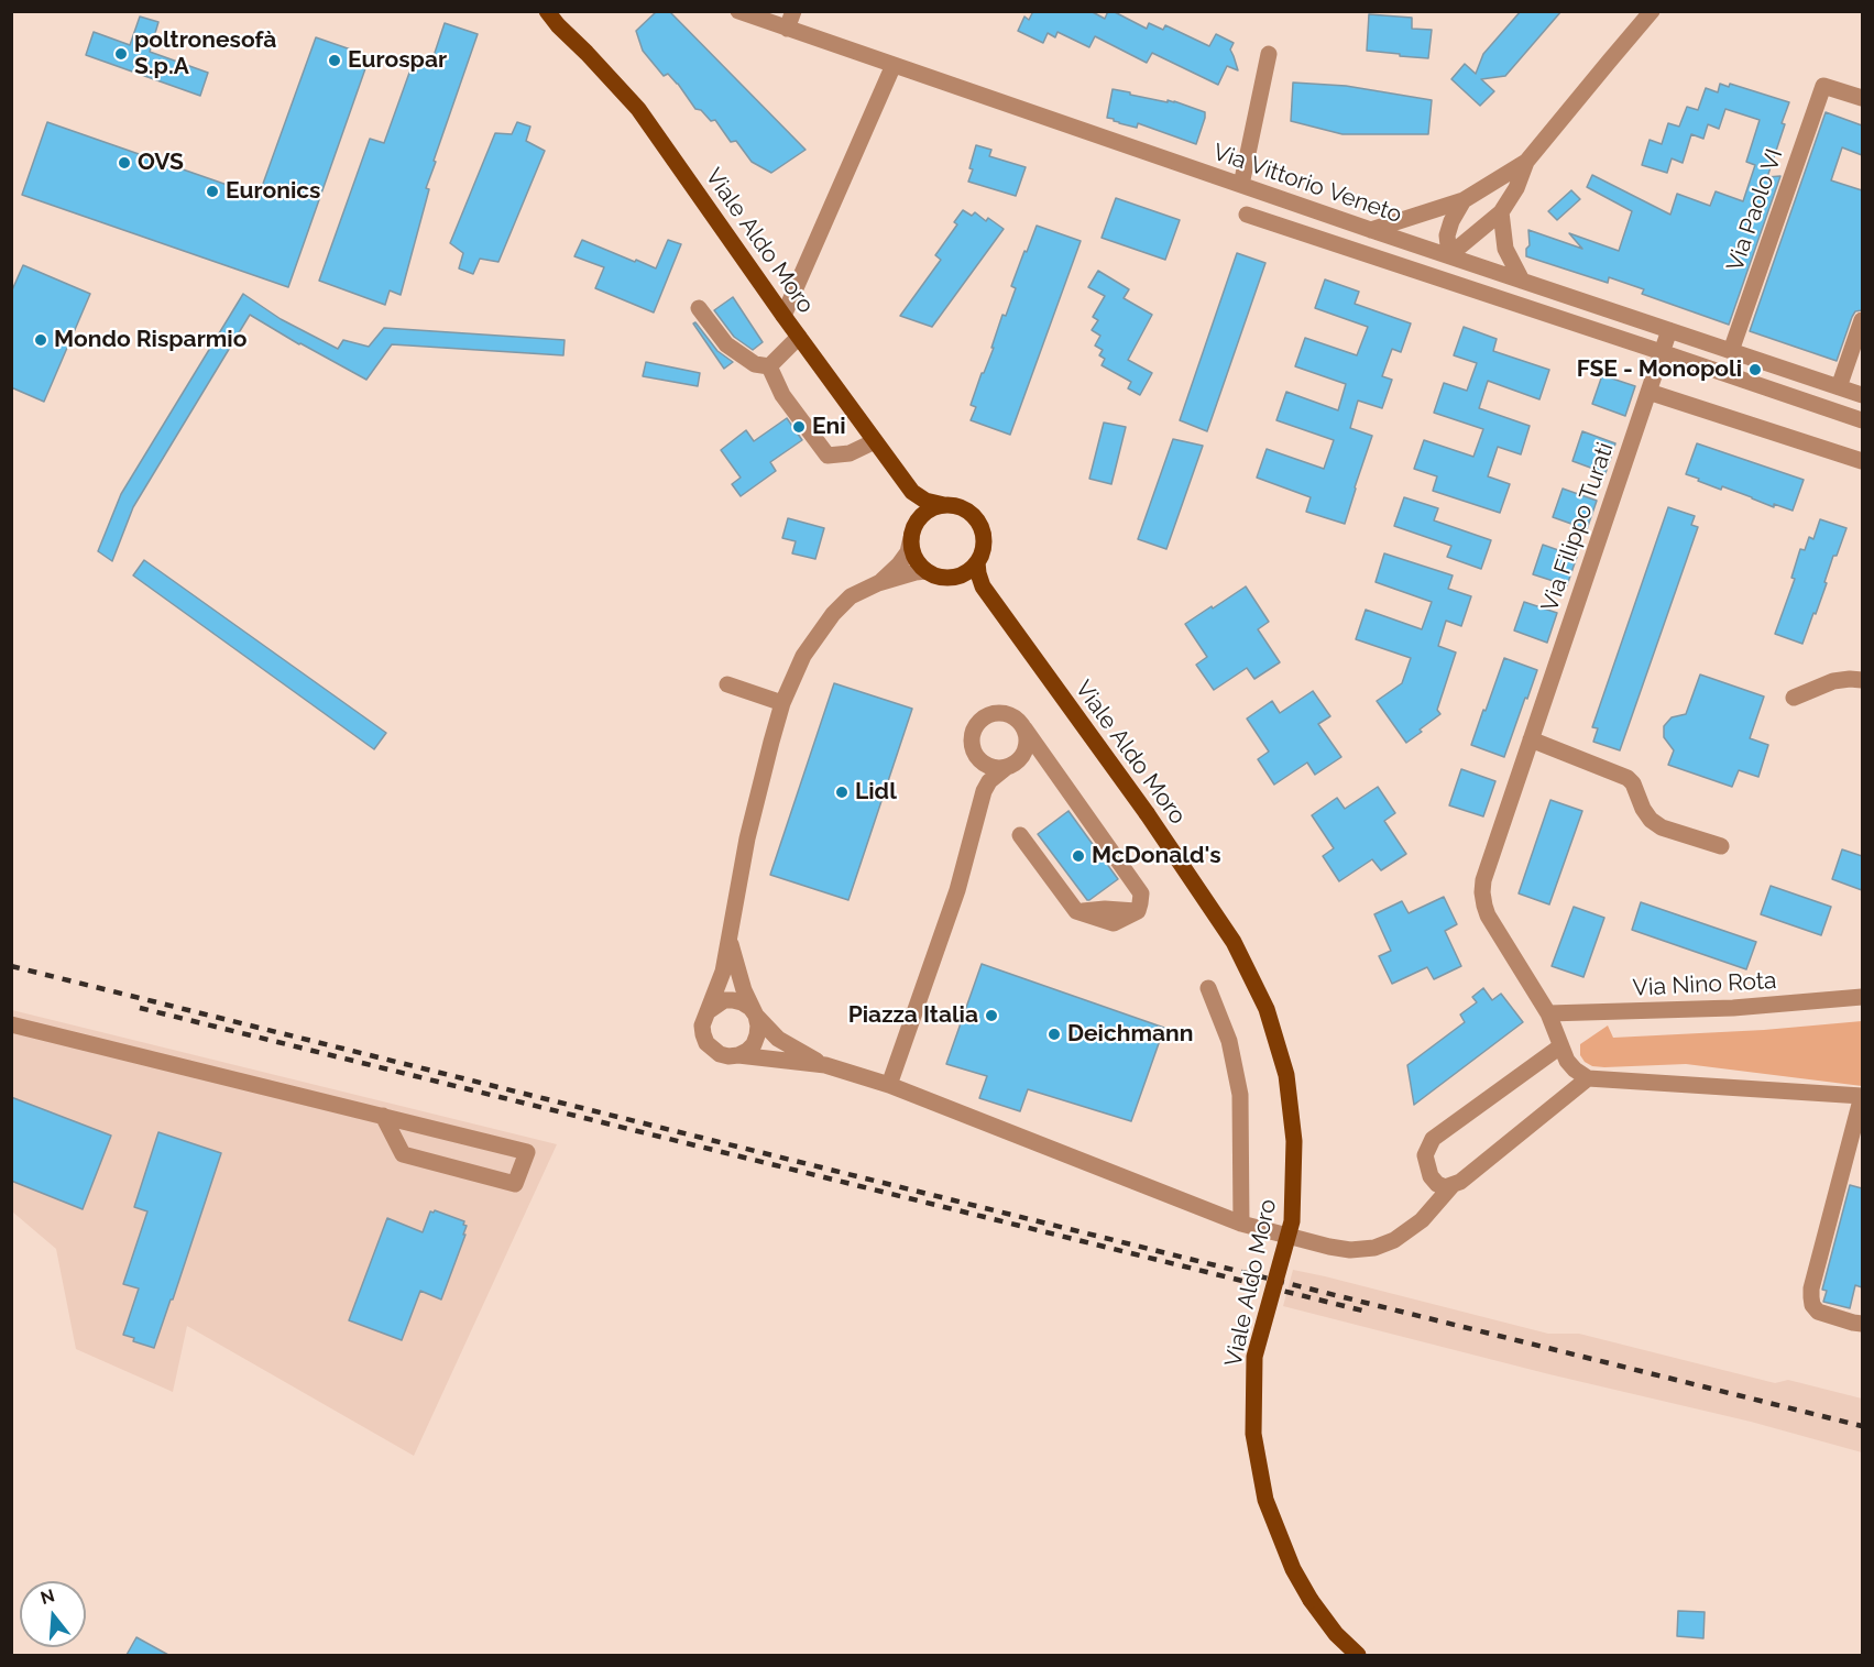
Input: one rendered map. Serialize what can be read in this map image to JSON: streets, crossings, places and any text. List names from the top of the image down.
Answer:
{
  "streets": {
    "main road": ["Viale Aldo Moro"],
    "street": [
      "Via Vittorio Veneto",
      "Via Paolo VI",
      "Via Filippo Turati",
      "Via Nino Rota"
    ]
  },
  "crossings": [
    ["Via Vittorio Veneto", "Via Paolo VI"],
    ["Via Vittorio Veneto", "Via Filippo Turati"],
    ["Via Filippo Turati", "Via Nino Rota"]
  ],
  "places": [
    "poltronesofà S.p.A",
    "Eurospar",
    "OVS",
    "Euronics",
    "Mondo Risparmio",
    "FSE - Monopoli",
    "Eni",
    "Lidl",
    "McDonald's",
    "Piazza Italia",
    "Deichmann"
  ],
  "north": "top"
}
